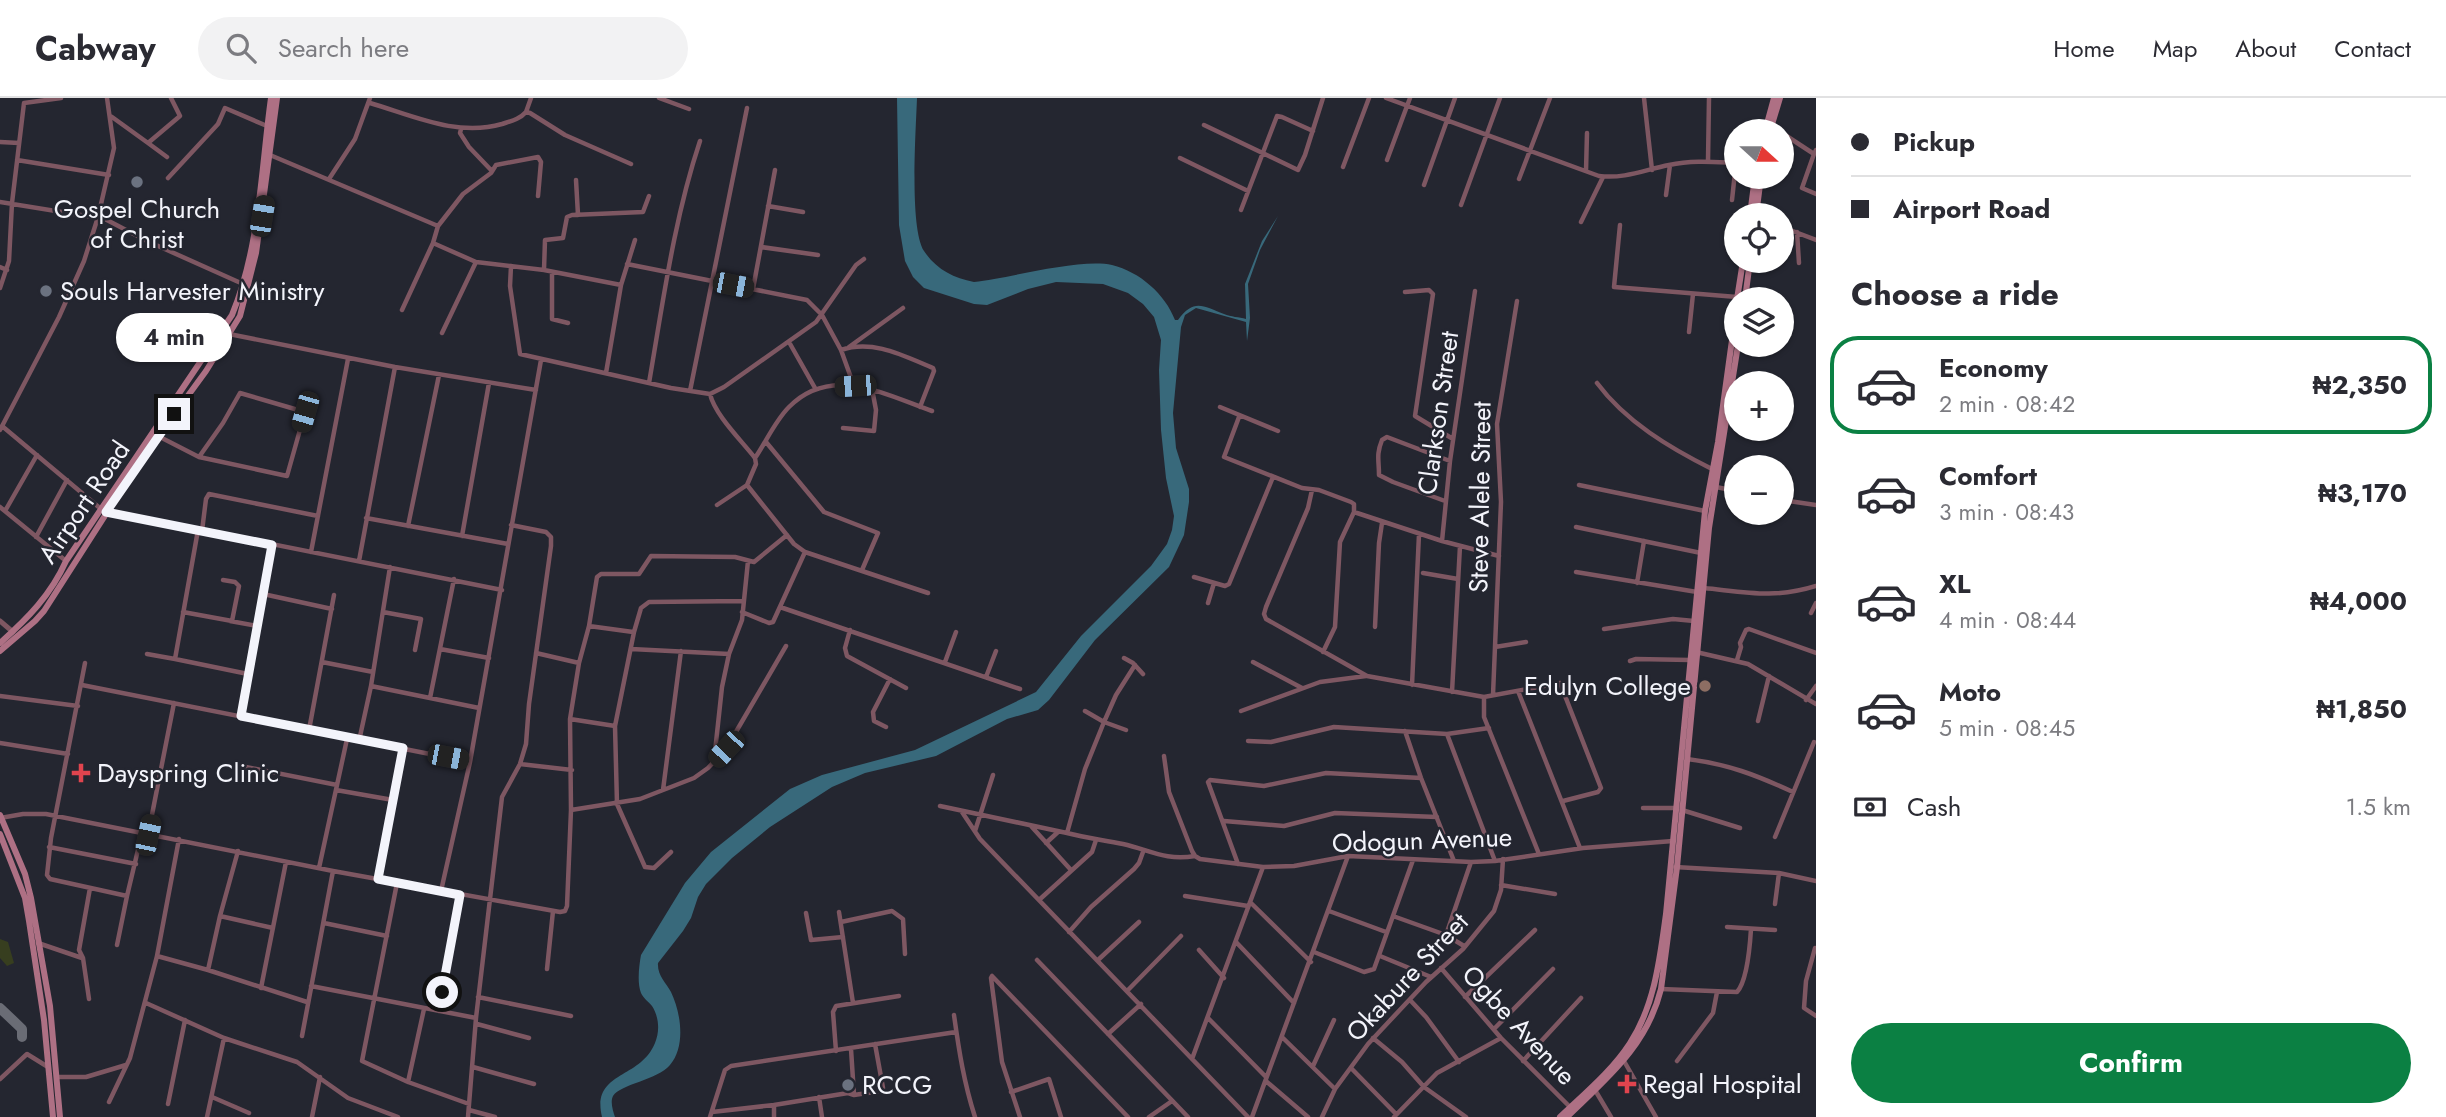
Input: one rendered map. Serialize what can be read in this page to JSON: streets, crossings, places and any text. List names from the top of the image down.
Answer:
{
  "streets": {
    "main road": ["Airport Road"],
    "street": [
      "Clarkson Street",
      "Steve Alele Street",
      "Odogun Avenue",
      "Okabure Street",
      "Ogbe Avenue"
    ]
  },
  "crossings": [
    ["Odogun Avenue", "Okabure Street"],
    ["Okabure Street", "Ogbe Avenue"]
  ],
  "places": {
    "other": [
      "Gospel Church of Christ",
      "Souls Harvester Ministry",
      "Edulyn College",
      "RCCG"
    ],
    "health": ["Dayspring Clinic", "Regal Hospital"]
  },
  "north": "right",
  "page": {
    "header": "Cabway",
    "search": "Search here",
    "nav": [
      "Home",
      "Map",
      "About",
      "Contact"
    ],
    "banner": ["Pickup", "Airport Road"],
    "map_buttons": ["+", "−"],
    "heading": "Choose a ride",
    "bubble": "4 min",
    "list": [
      {
        "name": "Economy",
        "note": "2 min · 08:42",
        "value": "₦2,350"
      },
      {
        "name": "Comfort",
        "note": "3 min · 08:43",
        "value": "₦3,170"
      },
      {
        "name": "XL",
        "note": "4 min · 08:44",
        "value": "₦4,000"
      },
      {
        "name": "Moto",
        "note": "5 min · 08:45",
        "value": "₦1,850"
      }
    ],
    "pay": ["Cash", "1.5 km"],
    "buttons": "Confirm"
  }
}
